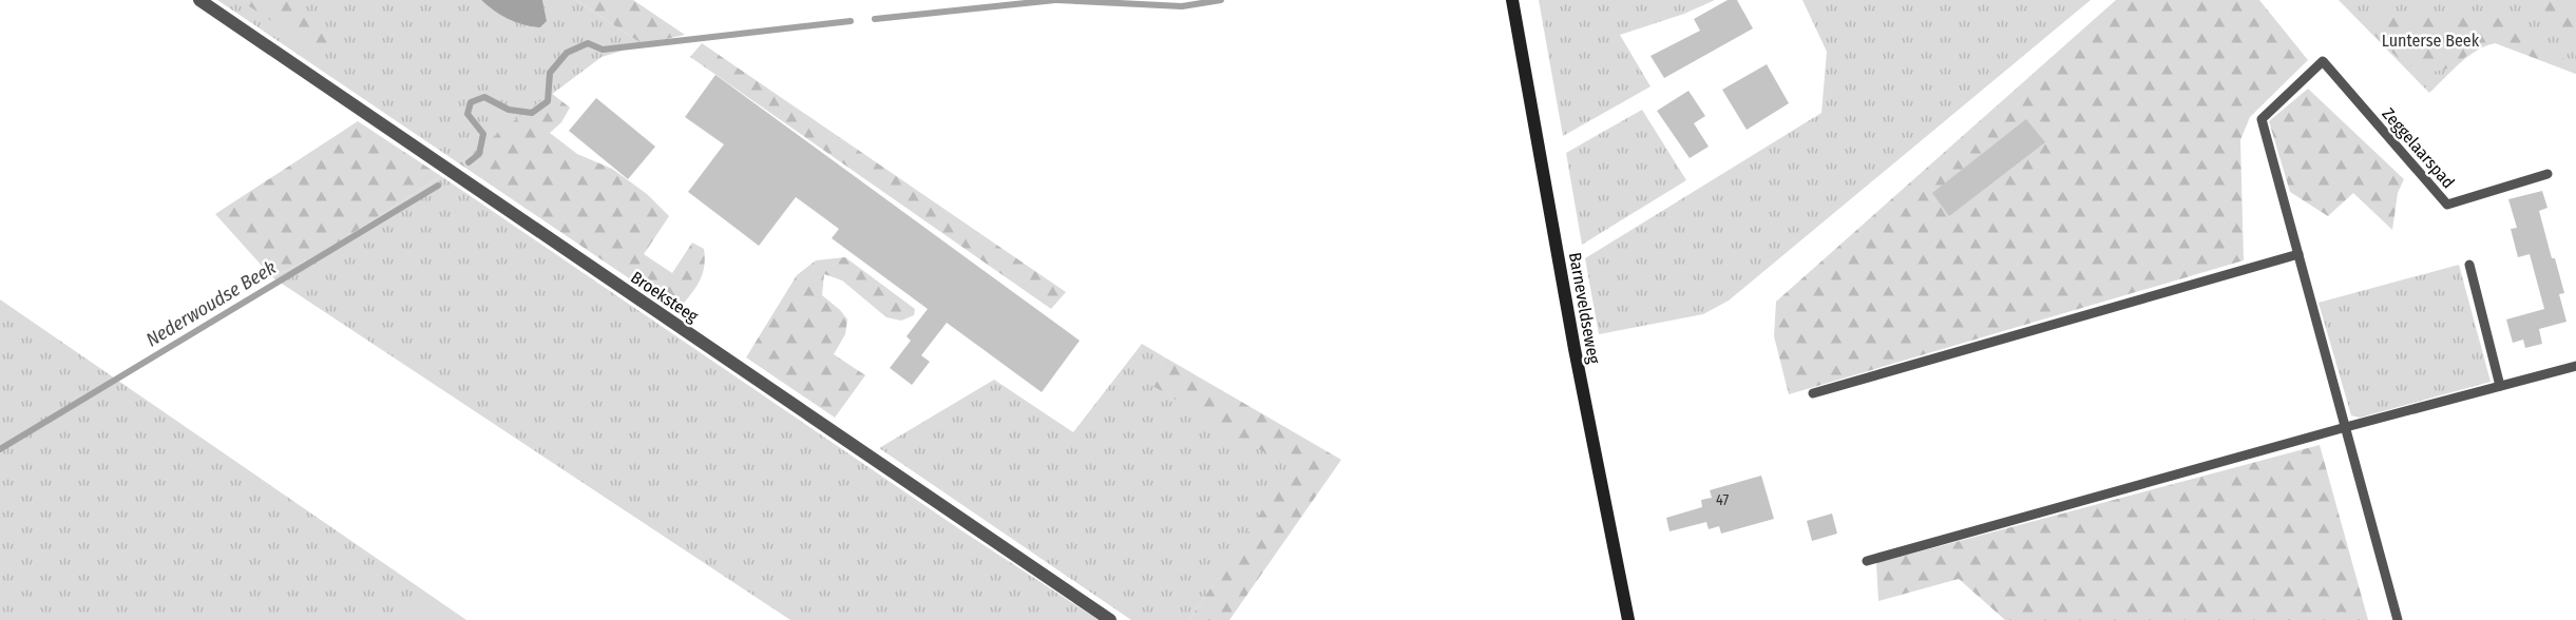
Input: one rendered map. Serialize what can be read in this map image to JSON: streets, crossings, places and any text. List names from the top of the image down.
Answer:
{
  "streets": {
    "main road": ["Barneveldseweg"],
    "street": ["Broeksteeg"],
    "lane": ["Zeggelaarspad"]
  },
  "water": ["Nederwoudse Beek"],
  "parks": ["Lunterse Beek"],
  "house_numbers": ["47"]
}
